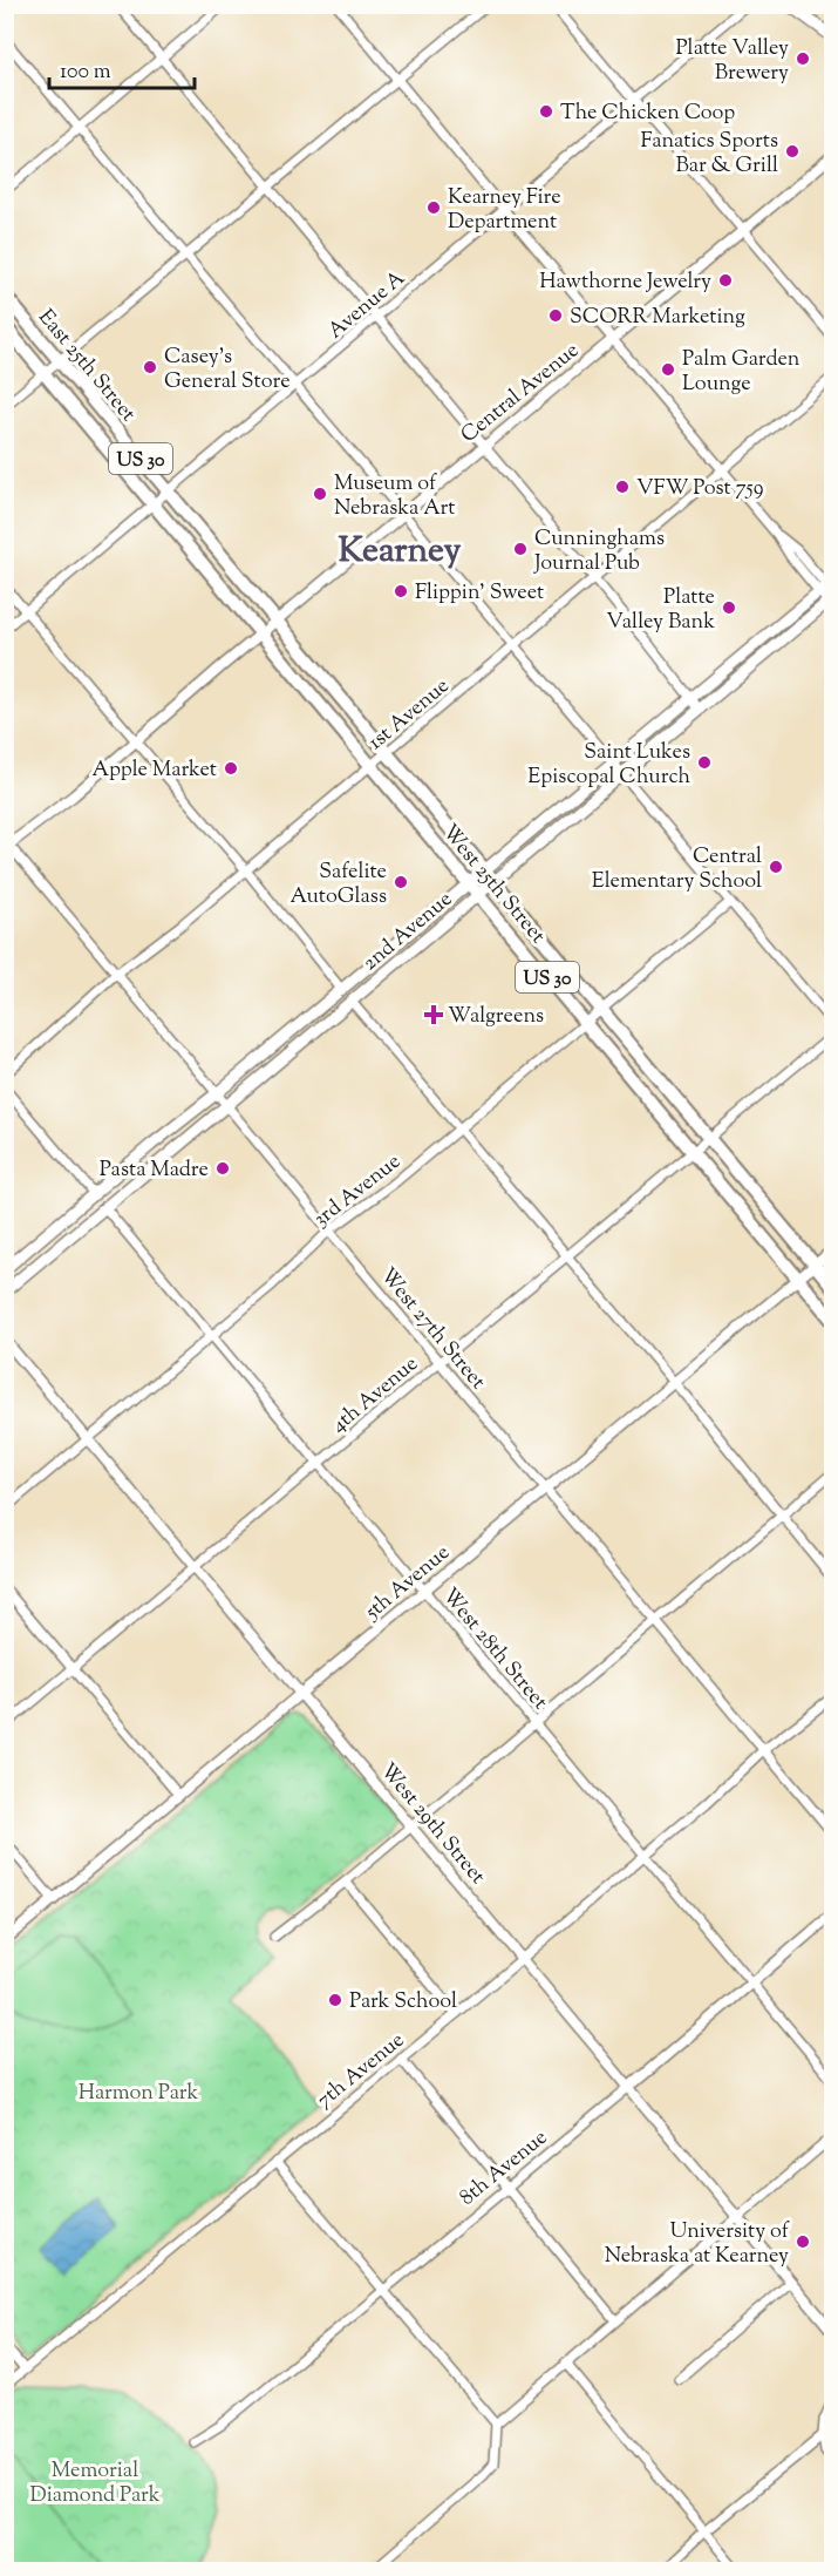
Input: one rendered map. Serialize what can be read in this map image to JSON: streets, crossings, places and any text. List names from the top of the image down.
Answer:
{
  "streets": {
    "main road": [
      "East 25th Street",
      "US 30",
      "West 25th Street",
      "2nd Avenue"
    ],
    "street": [
      "Avenue A",
      "Central Avenue",
      "1st Avenue",
      "3rd Avenue",
      "West 27th Street",
      "4th Avenue",
      "5th Avenue",
      "West 28th Street",
      "West 29th Street",
      "7th Avenue",
      "8th Avenue"
    ]
  },
  "crossings": [
    ["Avenue A", "East 25th Street"],
    ["East 25th Street", "Central Avenue"],
    ["East 25th Street", "West 25th Street"],
    ["Central Avenue", "West 25th Street"],
    ["Central Avenue", "West 27th Street"],
    ["1st Avenue", "West 25th Street"],
    ["1st Avenue", "West 27th Street"],
    ["West 25th Street", "2nd Avenue"],
    ["West 25th Street", "3rd Avenue"],
    ["West 25th Street", "4th Avenue"],
    ["West 25th Street", "5th Avenue"],
    ["2nd Avenue", "West 27th Street"],
    ["2nd Avenue", "West 28th Street"],
    ["3rd Avenue", "West 27th Street"],
    ["3rd Avenue", "West 28th Street"],
    ["3rd Avenue", "West 29th Street"],
    ["West 27th Street", "4th Avenue"],
    ["West 27th Street", "5th Avenue"],
    ["West 27th Street", "7th Avenue"],
    ["4th Avenue", "West 28th Street"],
    ["4th Avenue", "West 29th Street"],
    ["5th Avenue", "West 28th Street"],
    ["5th Avenue", "West 29th Street"],
    ["West 28th Street", "7th Avenue"],
    ["West 28th Street", "8th Avenue"],
    ["West 29th Street", "7th Avenue"],
    ["West 29th Street", "8th Avenue"]
  ],
  "districts": ["Kearney"],
  "parks": ["Harmon Park", "Memorial Diamond Park"],
  "places": {
    "other": [
      "Platte Valley Brewery",
      "The Chicken Coop",
      "Fanatics Sports Bar & Grill",
      "Kearney Fire Department",
      "Hawthorne Jewelry",
      "SCORR Marketing",
      "Casey's General Store",
      "Palm Garden Lounge",
      "VFW Post 759",
      "Museum of Nebraska Art",
      "Cunninghams Journal Pub",
      "Flippin' Sweet",
      "Platte Valley Bank",
      "Saint Lukes Episcopal Church",
      "Apple Market",
      "Central Elementary School",
      "Safelite AutoGlass",
      "Pasta Madre",
      "Park School",
      "University of Nebraska at Kearney"
    ],
    "health": ["Walgreens"]
  },
  "scale_bar": "100 m"
}
